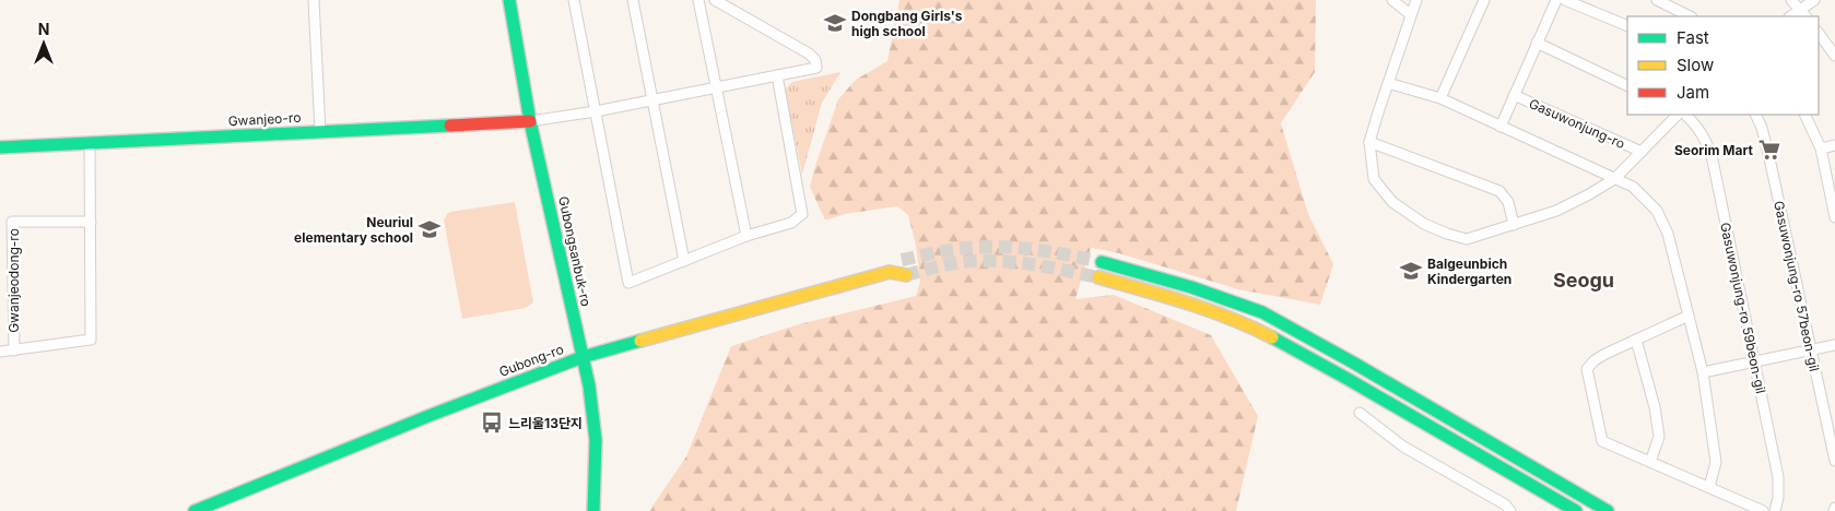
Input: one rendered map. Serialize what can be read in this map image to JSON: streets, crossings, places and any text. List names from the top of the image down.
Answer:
{
  "streets": {
    "main road": ["Gwanjeo-ro", "Gubongsanbuk-ro", "Gubong-ro"],
    "street": [
      "Gasuwonjung-ro",
      "Gwanjeodong-ro",
      "Gasuwonjung-ro 57beon-gil",
      "Gasuwonjung-ro 59beon-gil"
    ]
  },
  "crossings": [
    ["Gwanjeo-ro", "Gubongsanbuk-ro"],
    ["Gwanjeo-ro", "Gwanjeodong-ro"],
    ["Gubongsanbuk-ro", "Gubong-ro"]
  ],
  "districts": ["Seogu"],
  "places": {
    "school or university": ["Dongbang Girls's high school", "Neuriul elementary school", "Balgeunbich Kindergarten"],
    "supermarket": ["Seorim Mart"],
    "bus stop": ["느리울13단지"]
  },
  "legend": ["Fast", "Slow", "Jam"],
  "north": "top"
}
